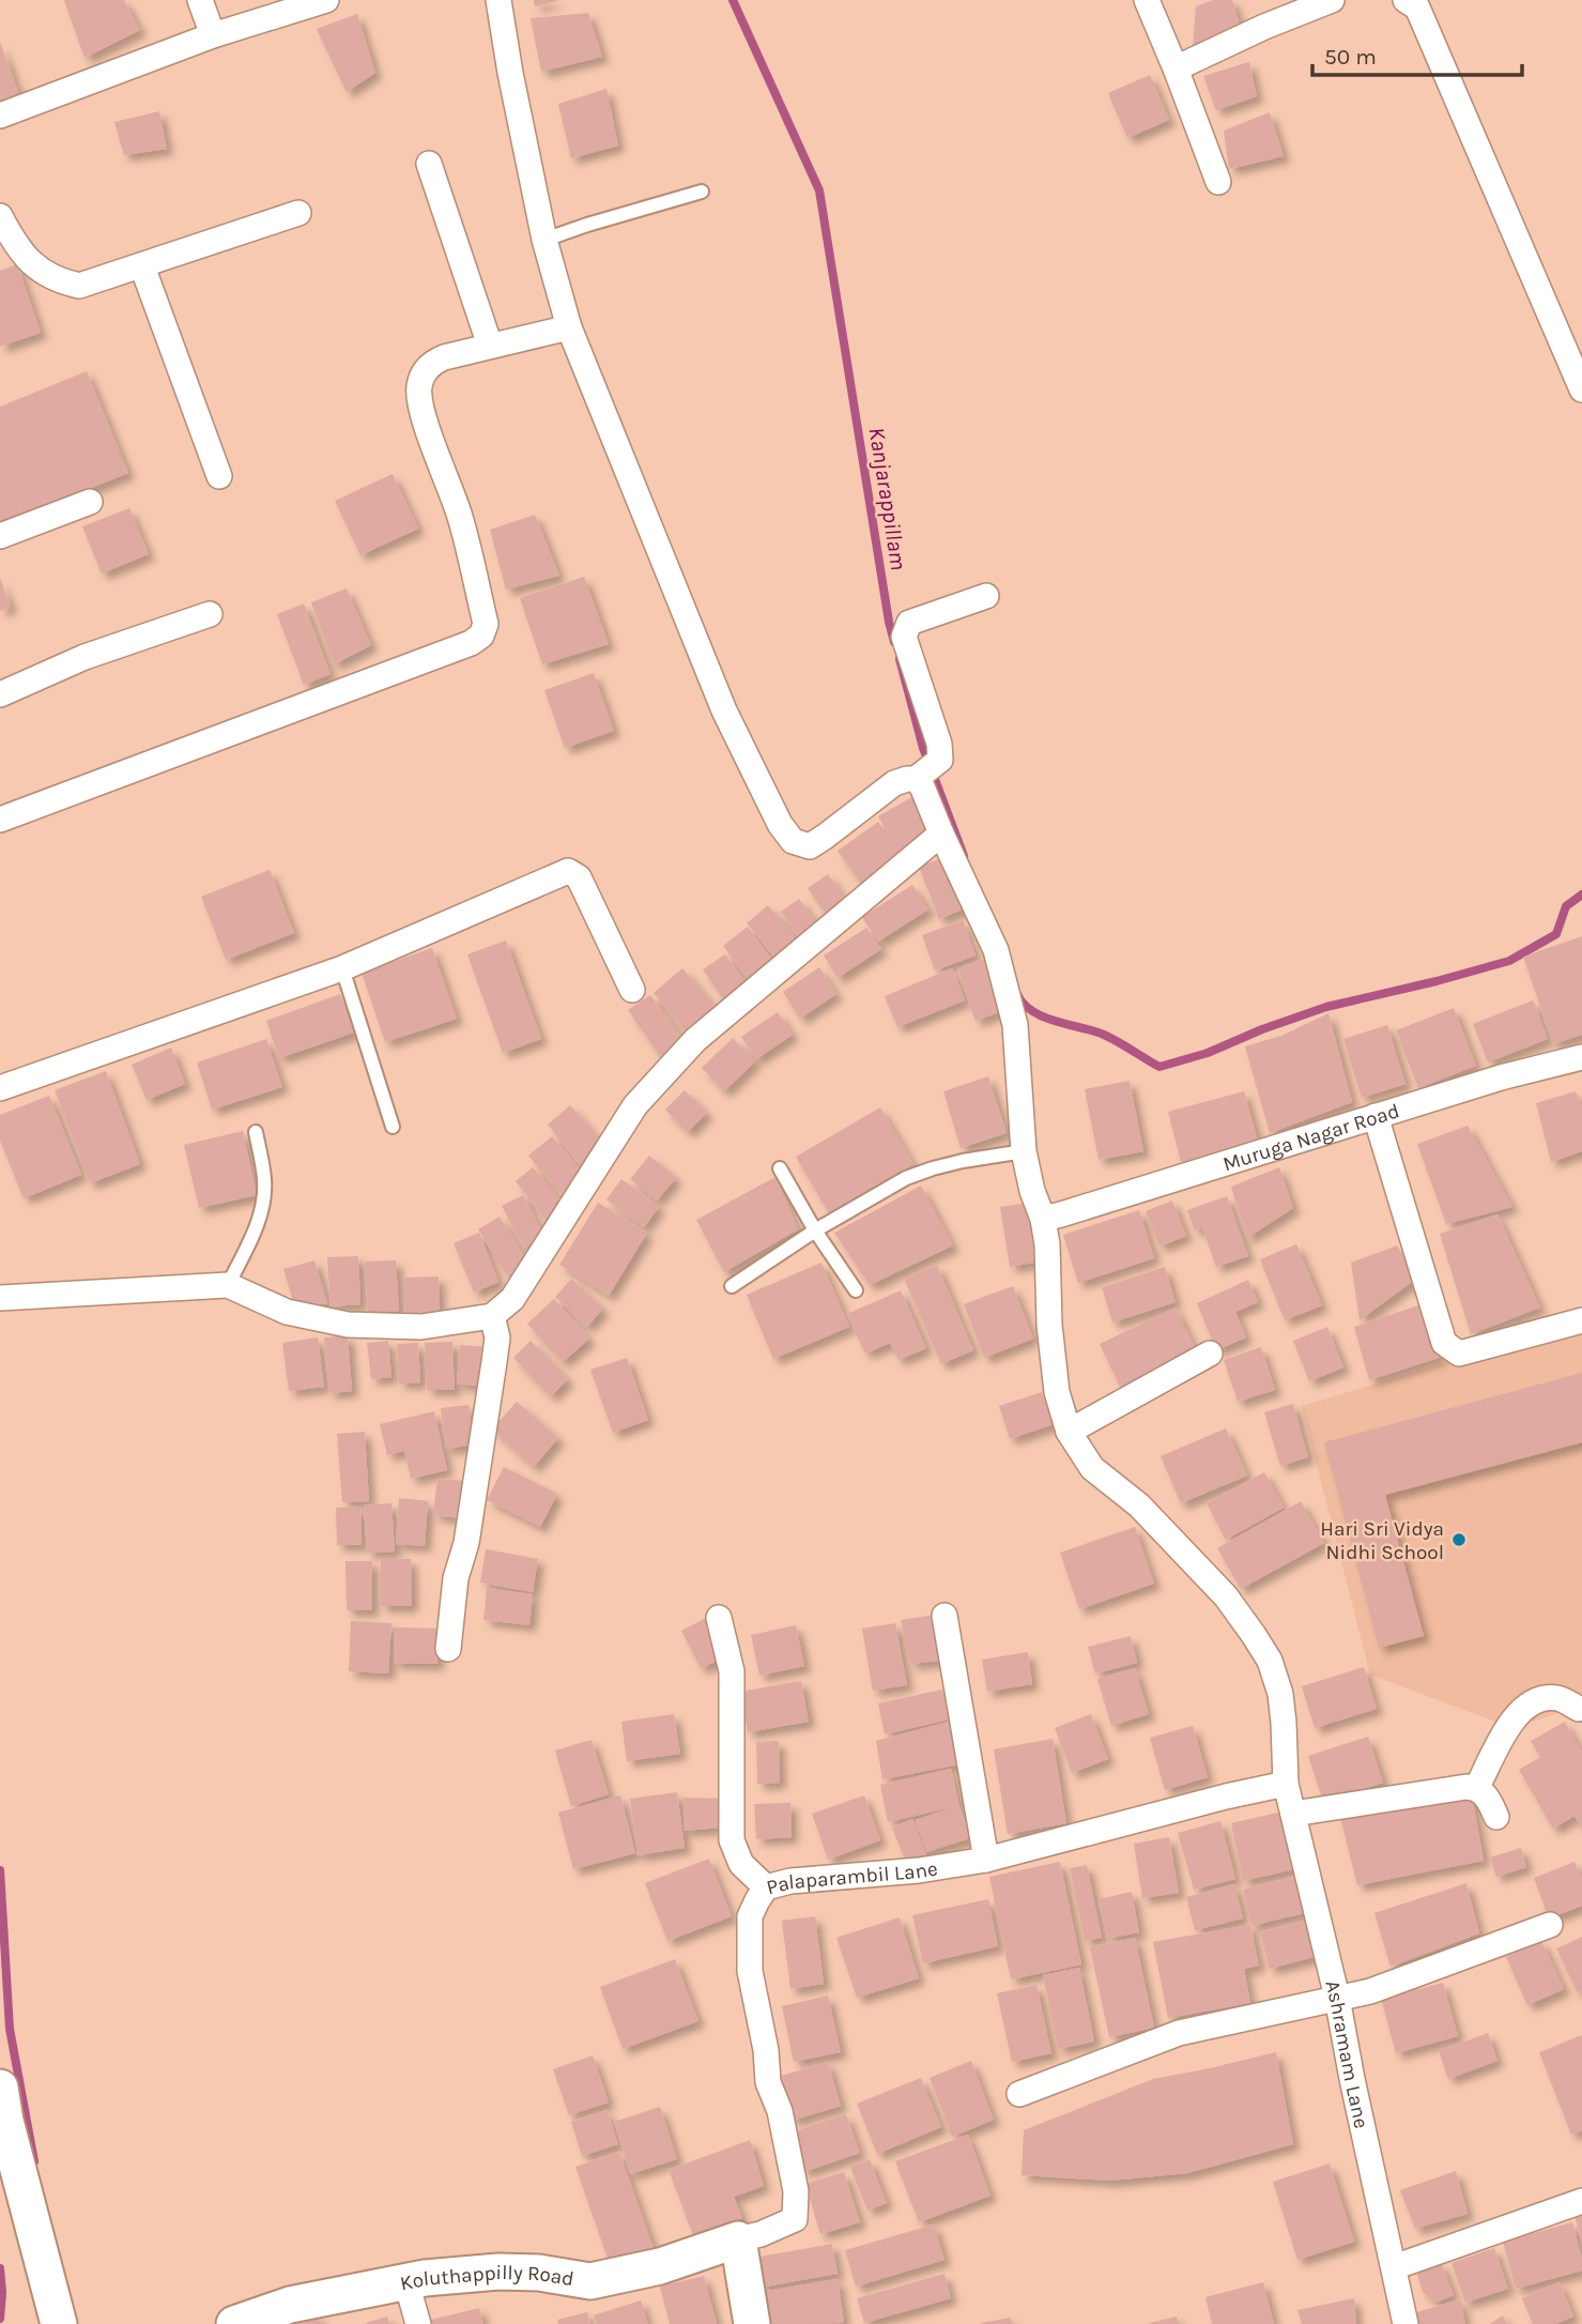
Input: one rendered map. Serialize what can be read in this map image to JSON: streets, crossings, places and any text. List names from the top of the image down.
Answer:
{
  "streets": {
    "street": [
      "Muruga Nagar Road",
      "Palaparambil Lane",
      "Ashramam Lane",
      "Koluthappilly Road"
    ]
  },
  "crossings": [
    ["Muruga Nagar Road", "Ashramam Lane"],
    ["Palaparambil Lane", "Ashramam Lane"],
    ["Palaparambil Lane", "Koluthappilly Road"]
  ],
  "water": ["Kanjarappillam"],
  "places": ["Hari Sri Vidya Nidhi School"],
  "scale_bar": "50 m"
}
